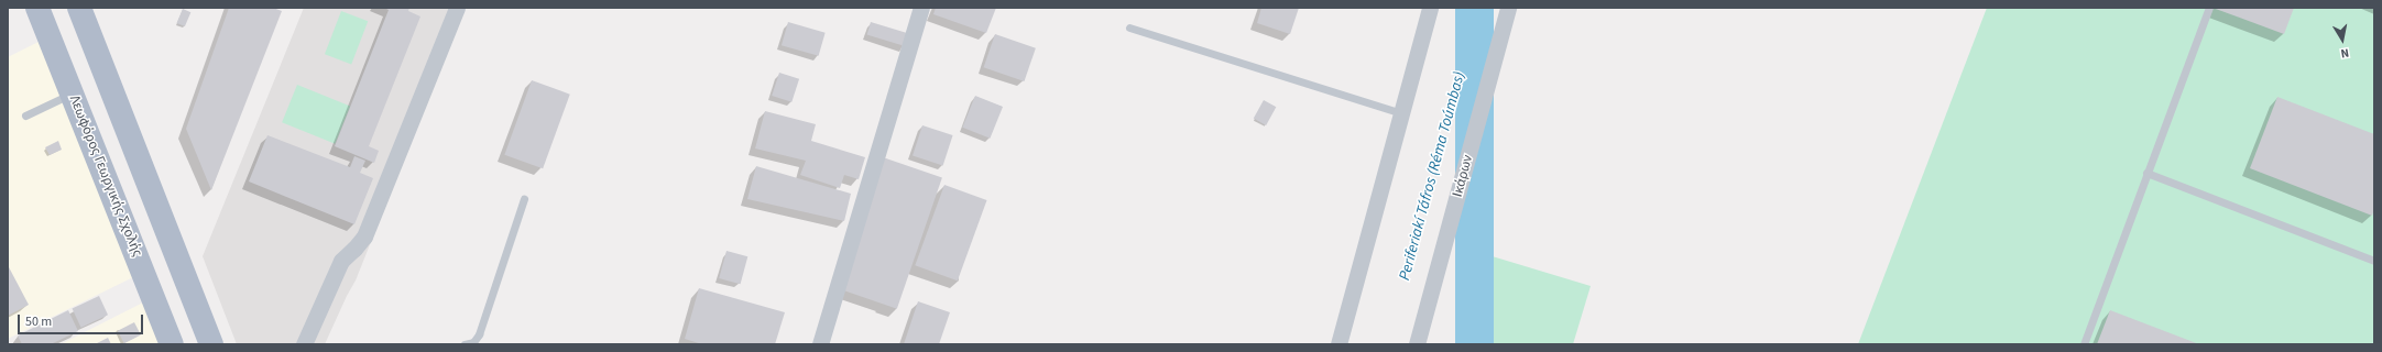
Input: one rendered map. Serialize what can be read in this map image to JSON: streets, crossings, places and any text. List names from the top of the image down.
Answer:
{
  "streets": {
    "main road": ["Λεωφόρος Γεωργικής Σχολής"],
    "street": ["Ικάρων"]
  },
  "water": ["Periferiakí Táfros (Réma Toúmbas)"],
  "scale_bar": "50 m",
  "north": "bottom"
}
